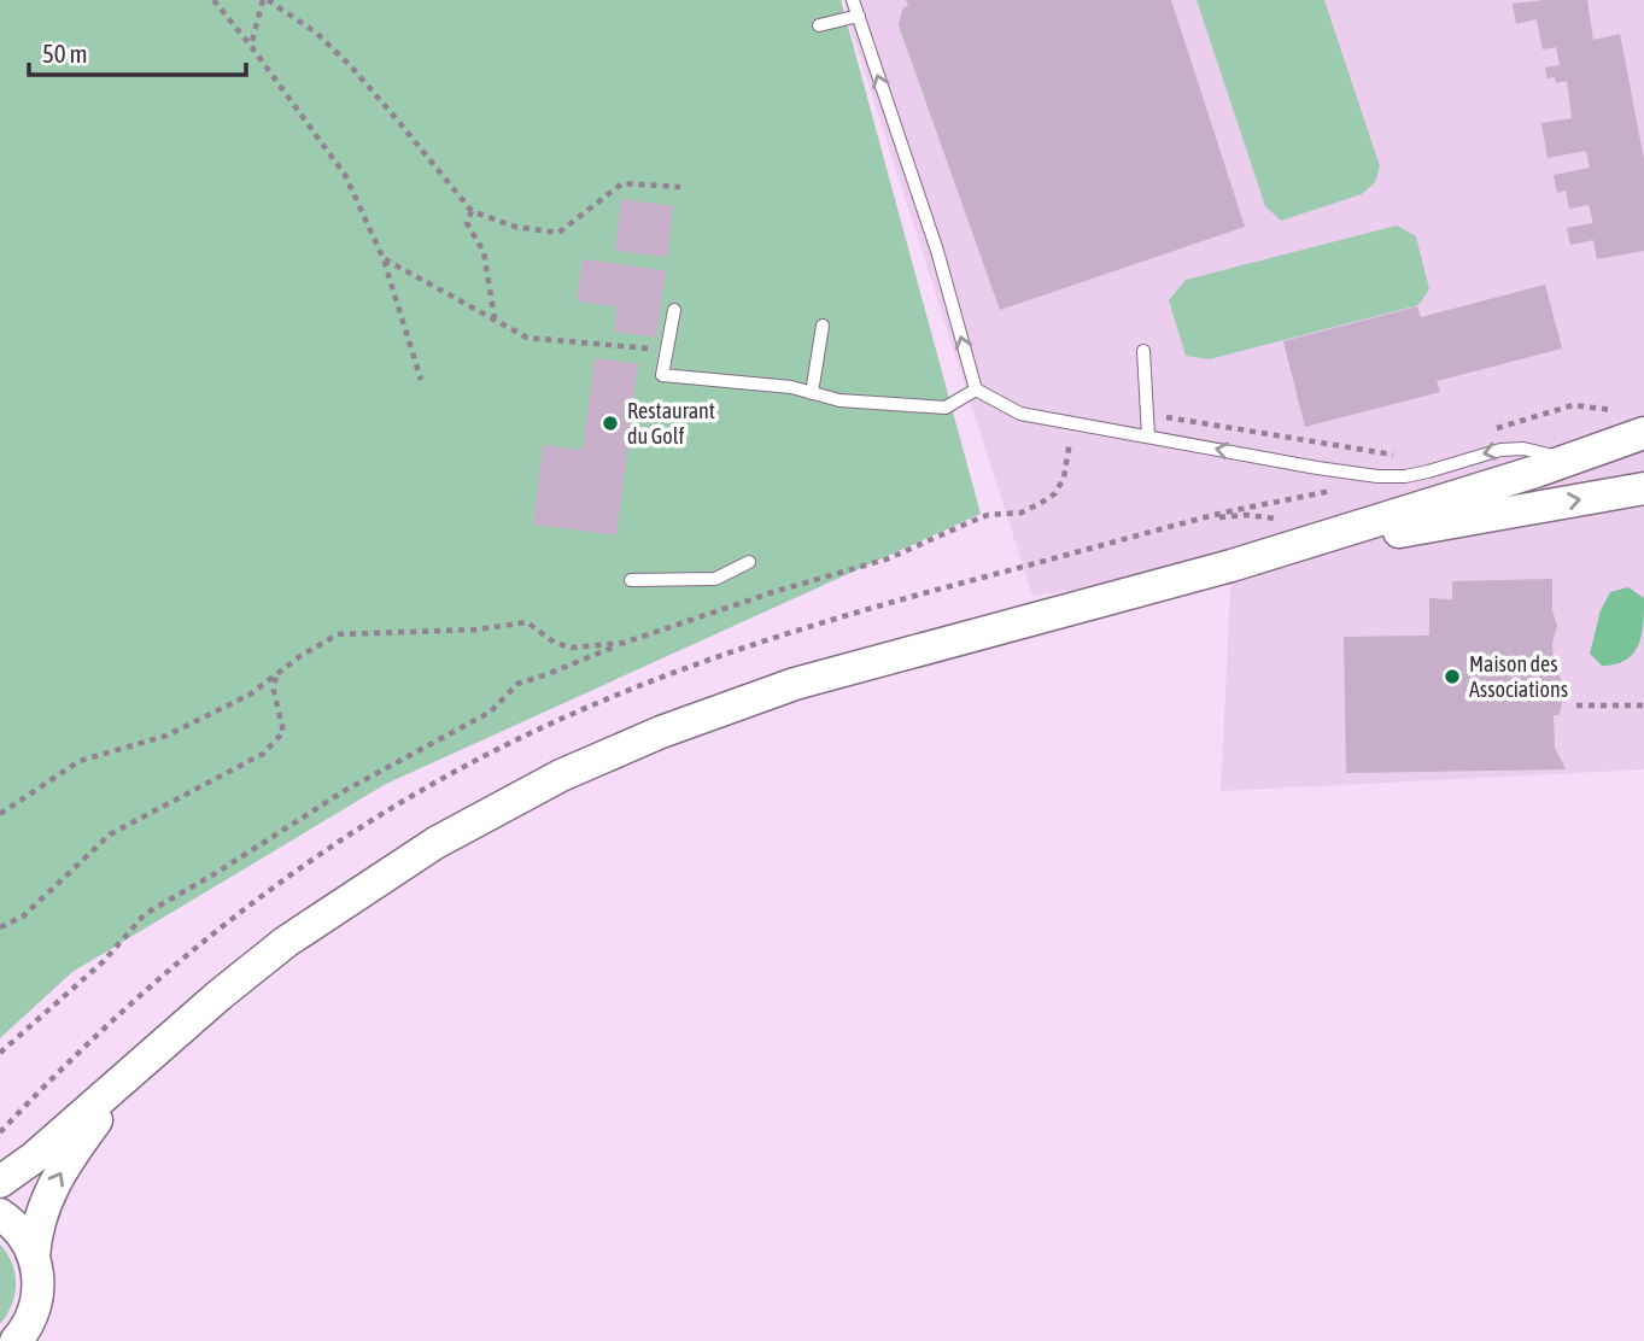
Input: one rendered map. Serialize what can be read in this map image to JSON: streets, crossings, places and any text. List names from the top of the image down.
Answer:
{
  "places": ["Restaurant du Golf", "Maison des Associations"],
  "scale_bar": "50 m"
}
